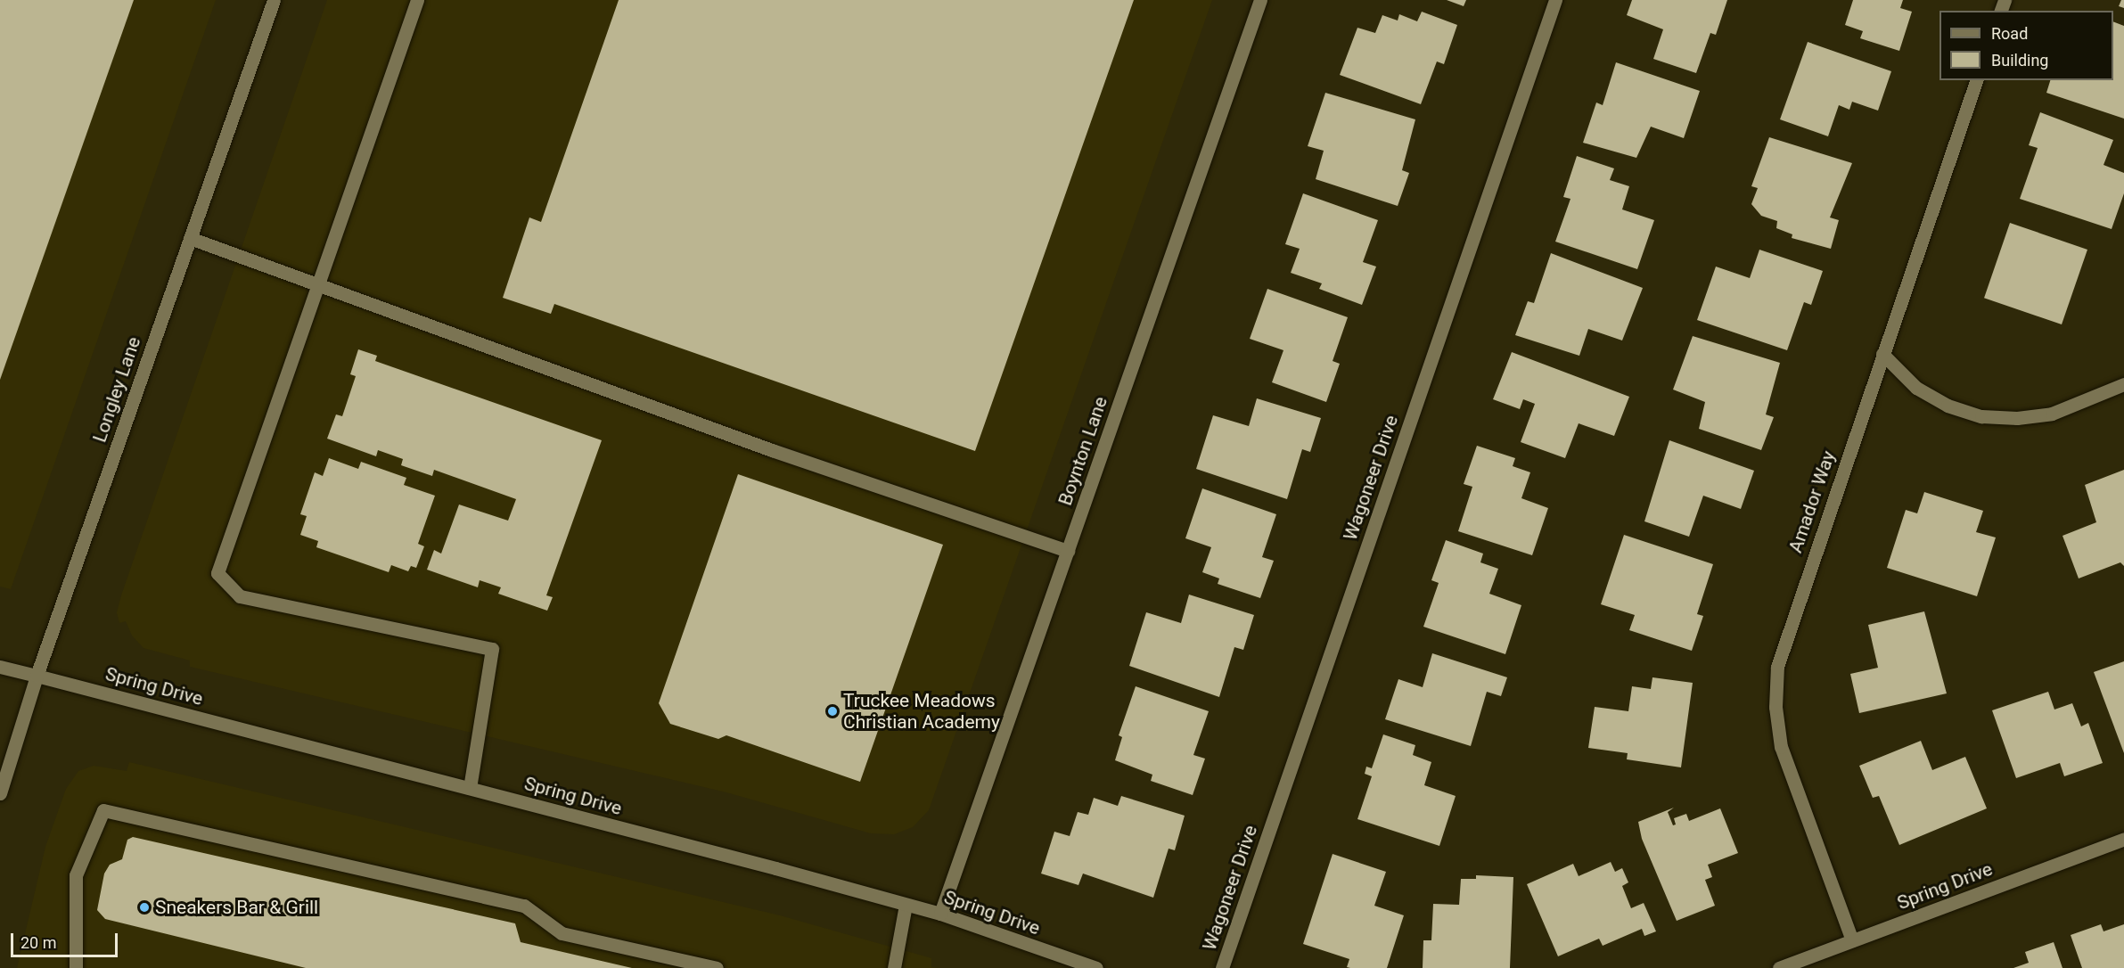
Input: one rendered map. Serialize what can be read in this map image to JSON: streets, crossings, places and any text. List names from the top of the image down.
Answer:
{
  "streets": {
    "street": [
      "Longley Lane",
      "Boynton Lane",
      "Wagoneer Drive",
      "Amador Way",
      "Spring Drive"
    ]
  },
  "crossings": [
    ["Longley Lane", "Spring Drive"],
    ["Boynton Lane", "Spring Drive"],
    ["Amador Way", "Spring Drive"]
  ],
  "places": ["Truckee Meadows Christian Academy", "Sneakers Bar & Grill"],
  "legend": ["Road", "Building"],
  "scale_bar": "20 m"
}
